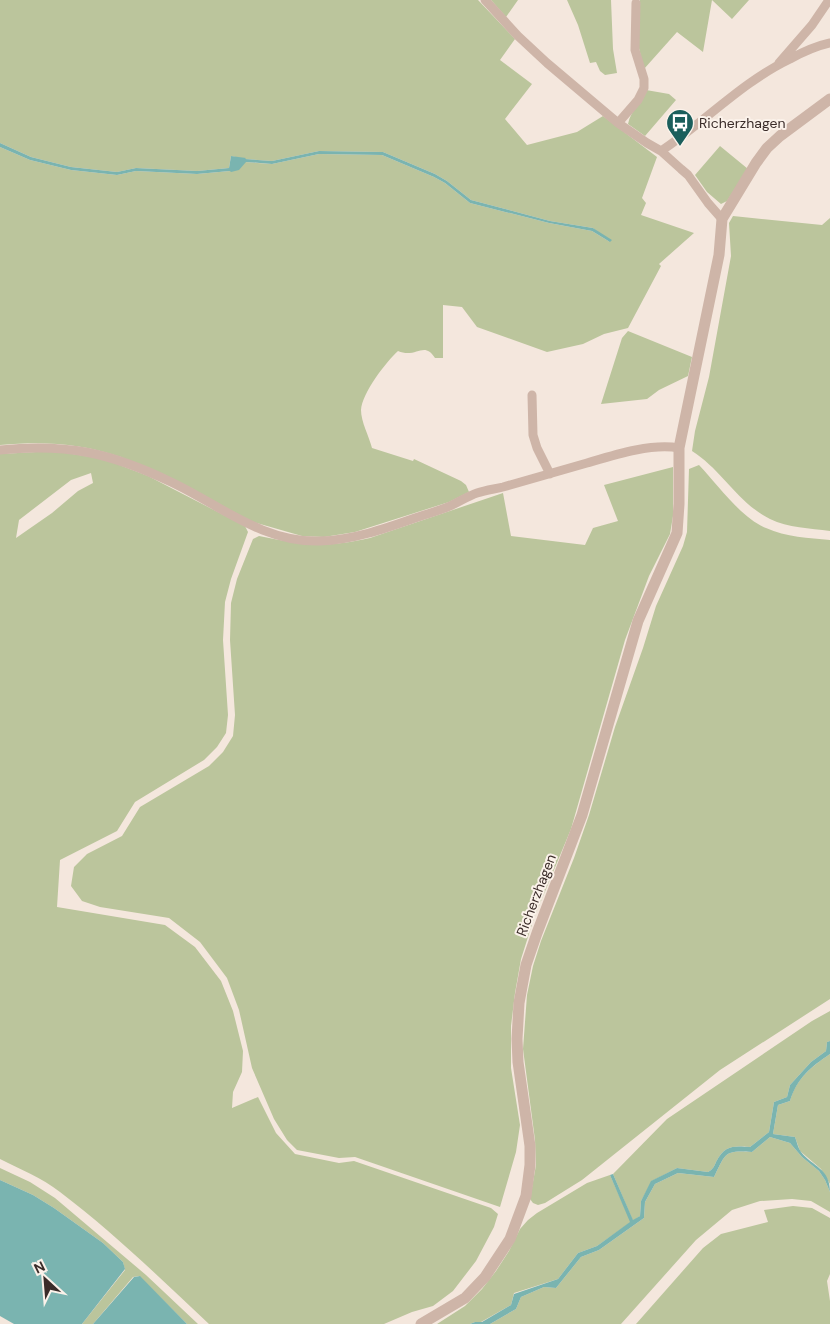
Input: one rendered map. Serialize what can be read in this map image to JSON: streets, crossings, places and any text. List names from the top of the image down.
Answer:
{
  "streets": {
    "street": ["Richerzhagen"]
  },
  "places": {
    "bus stop": ["Richerzhagen"]
  },
  "north": "top left"
}
